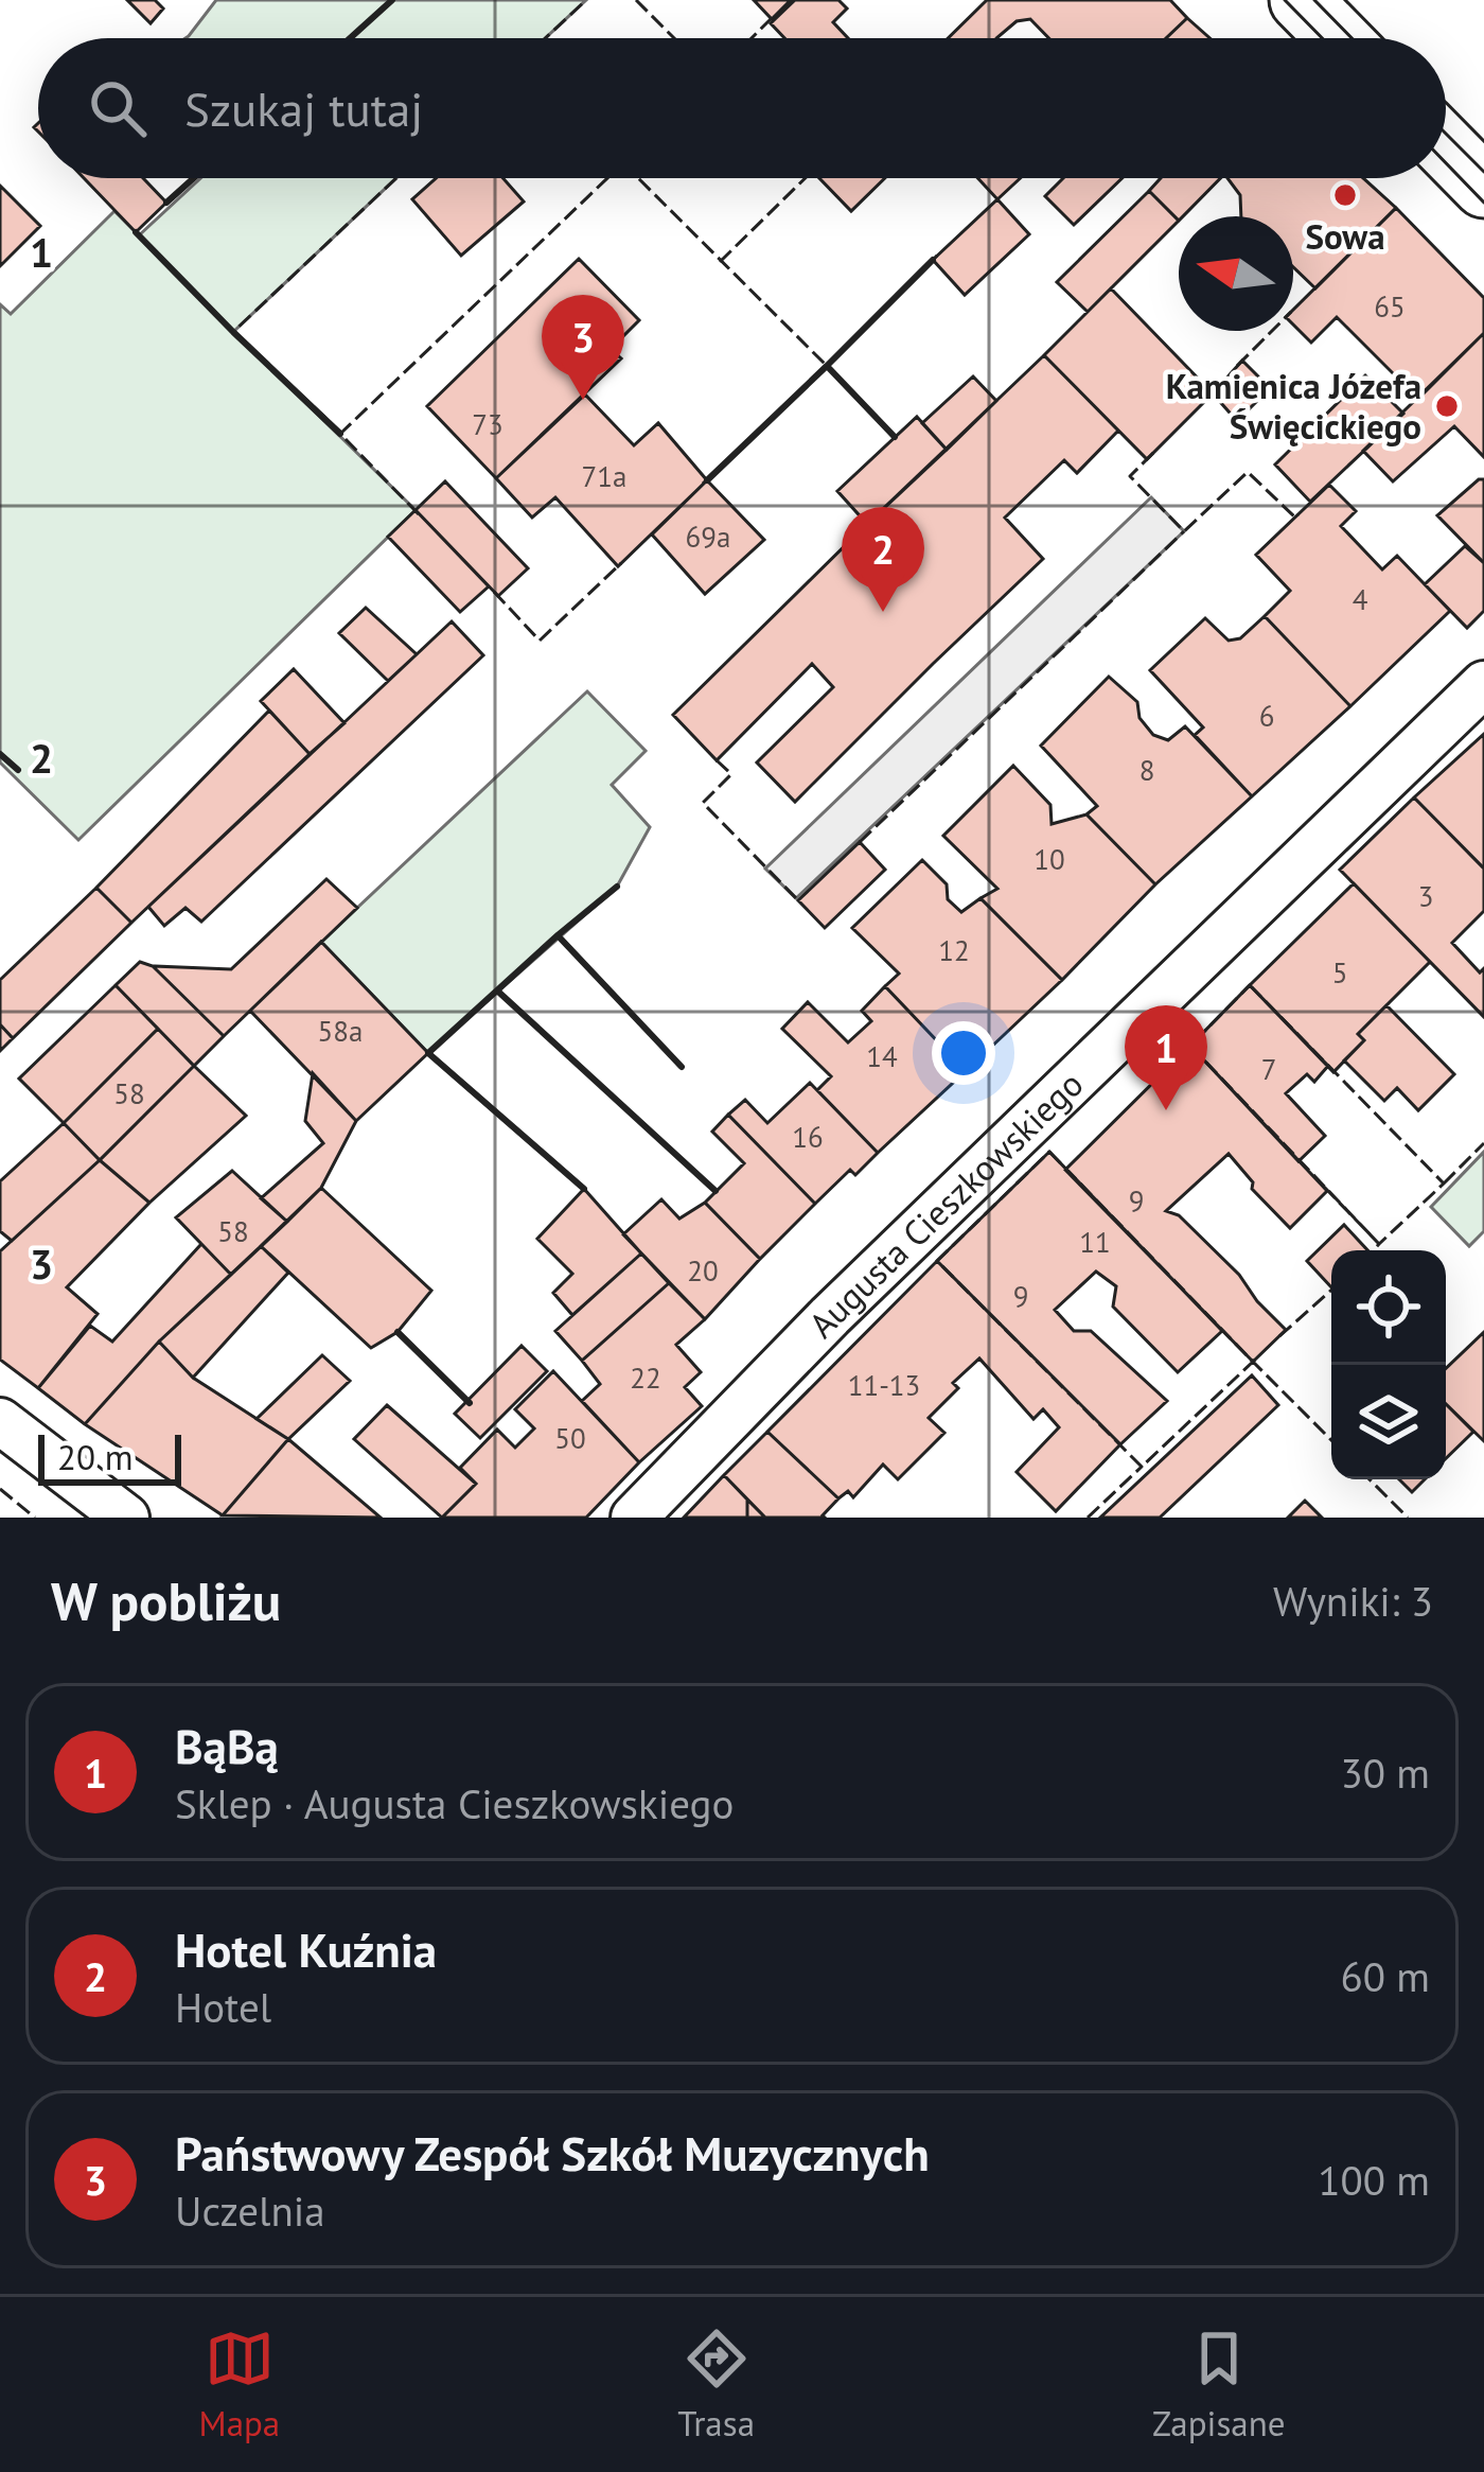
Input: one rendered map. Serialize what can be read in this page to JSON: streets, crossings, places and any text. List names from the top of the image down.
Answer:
{
  "streets": {
    "street": ["Augusta Cieszkowskiego"]
  },
  "places": ["Sowa", "Kamienica Józefa Święcickiego"],
  "house_numbers": [
    "65",
    "73",
    "71a",
    "69a",
    "4",
    "6",
    "8",
    "10",
    "3",
    "12",
    "5",
    "58a",
    "14",
    "7",
    "58",
    "16",
    "9",
    "58",
    "11",
    "20",
    "9",
    "22",
    "11-13",
    "50"
  ],
  "scale_bar": "20 m",
  "north": "left",
  "page": {
    "search": "Szukaj tutaj",
    "pins": ["3", "2", "1"],
    "scale": "20 m",
    "heading": ["W pobliżu", "Wyniki: 3"],
    "list": [
      {
        "mark": "1",
        "name": "BąBą",
        "note": "Sklep · Augusta Cieszkowskiego",
        "value": "30 m"
      },
      {
        "mark": "2",
        "name": "Hotel Kuźnia",
        "note": "Hotel",
        "value": "60 m"
      },
      {
        "mark": "3",
        "name": "Państwowy Zespół Szkół Muzycznych",
        "note": "Uczelnia",
        "value": "100 m"
      }
    ],
    "nav": ["Mapa", "Trasa", "Zapisane"]
  },
  "grid": {
    "rows": ["1", "2", "3"]
  }
}
